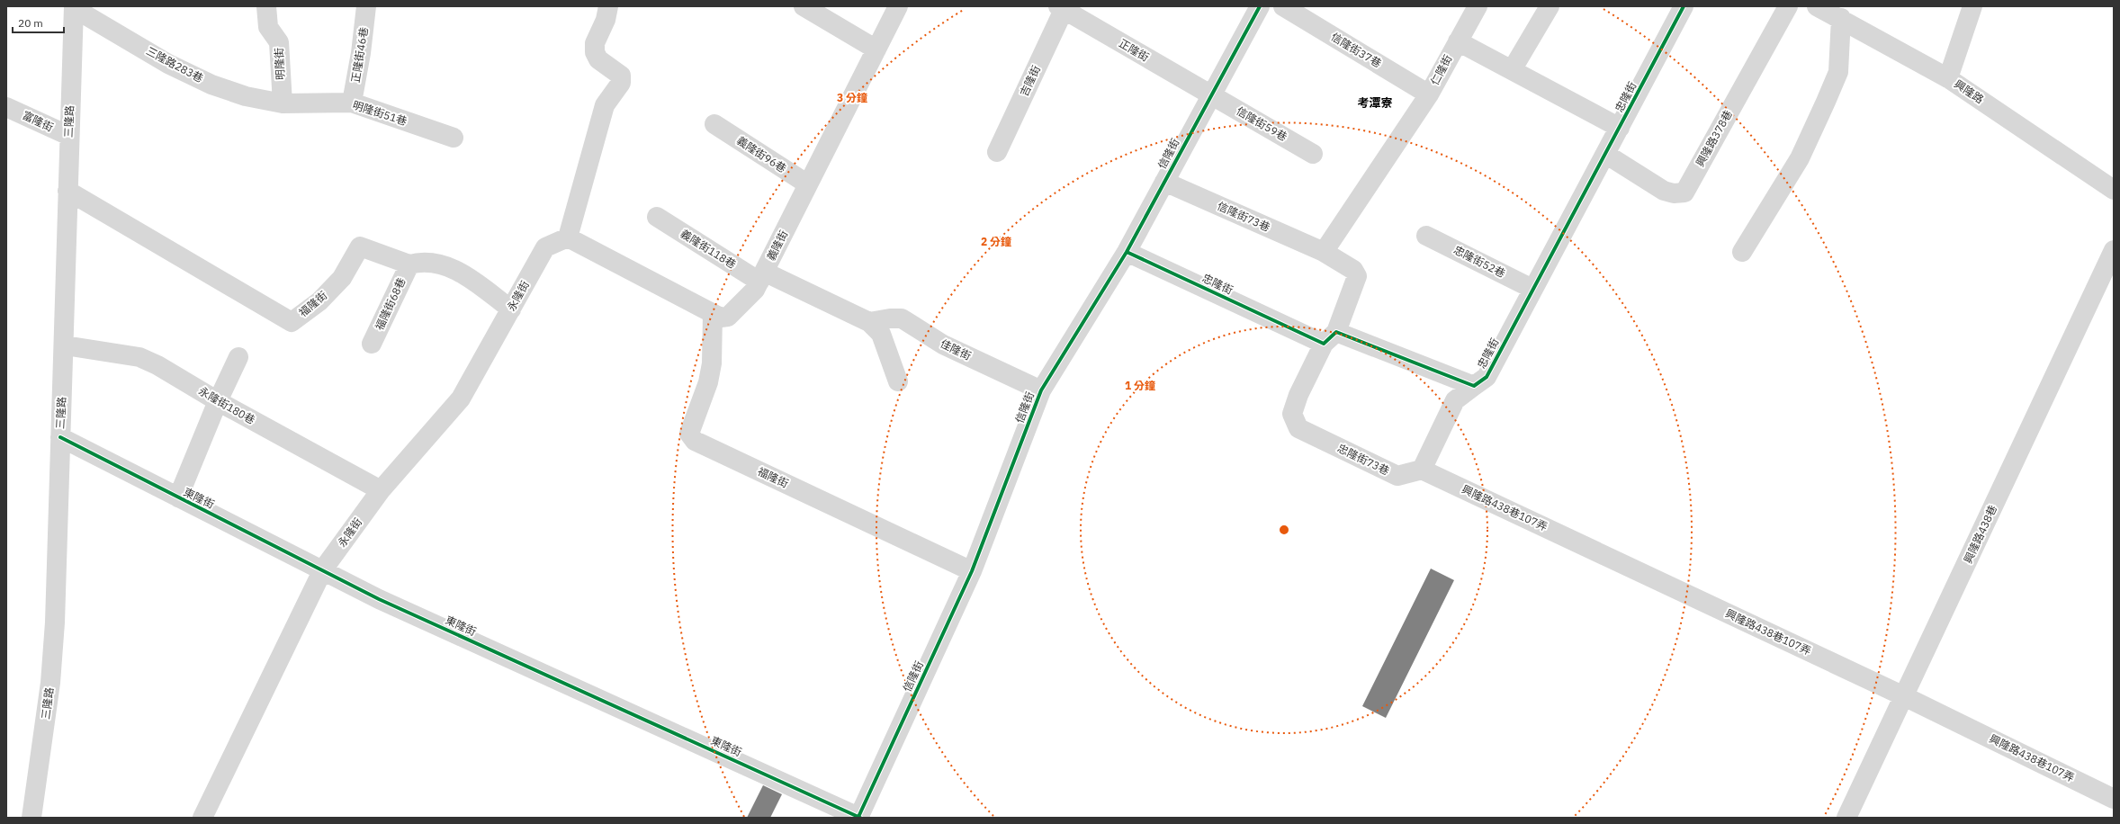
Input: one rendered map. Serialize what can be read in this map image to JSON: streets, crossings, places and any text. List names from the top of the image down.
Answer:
{
  "streets": {
    "street": [
      "正隆街",
      "信隆街37巷",
      "正隆街46巷",
      "明隆街",
      "三隆路283巷",
      "仁隆街",
      "吉隆街",
      "興隆路",
      "忠隆街",
      "明隆街51巷",
      "富隆街",
      "三隆路",
      "信隆街59巷",
      "興隆路378巷",
      "信隆街",
      "義隆街96巷",
      "信隆街73巷",
      "義隆街",
      "義隆街118巷",
      "忠隆街52巷",
      "永隆街",
      "福隆街",
      "福隆街68巷",
      "佳隆街",
      "永隆街180巷",
      "忠隆街73巷",
      "東隆街",
      "興隆路438巷107弄",
      "興隆路438巷"
    ]
  },
  "crossings": [
    ["正隆街", "吉隆街"],
    ["正隆街", "信隆街59巷"],
    ["正隆街", "信隆街"],
    ["信隆街37巷", "仁隆街"],
    ["正隆街46巷", "明隆街51巷"],
    ["明隆街", "三隆路283巷"],
    ["明隆街", "明隆街51巷"],
    ["三隆路283巷", "明隆街51巷"],
    ["三隆路283巷", "三隆路"],
    ["仁隆街", "信隆街73巷"],
    ["忠隆街", "興隆路378巷"],
    ["忠隆街", "信隆街"],
    ["忠隆街", "信隆街73巷"],
    ["忠隆街", "忠隆街52巷"],
    ["忠隆街", "忠隆街73巷"],
    ["富隆街", "三隆路"],
    ["三隆路", "福隆街"],
    ["三隆路", "永隆街180巷"],
    ["三隆路", "東隆街"],
    ["信隆街59巷", "信隆街"],
    ["信隆街", "信隆街73巷"],
    ["信隆街", "福隆街"],
    ["信隆街", "佳隆街"],
    ["信隆街", "東隆街"],
    ["義隆街96巷", "義隆街"],
    ["信隆街73巷", "忠隆街73巷"],
    ["義隆街", "義隆街118巷"],
    ["義隆街", "永隆街"],
    ["義隆街", "福隆街"],
    ["永隆街", "福隆街"],
    ["永隆街", "永隆街180巷"],
    ["永隆街", "東隆街"],
    ["福隆街", "福隆街68巷"],
    ["忠隆街73巷", "興隆路438巷107弄"],
    ["興隆路438巷107弄", "興隆路438巷"]
  ],
  "districts": ["考潭寮"],
  "scale_bar": "20 m",
  "rings": ["3 分鐘", "2 分鐘", "1 分鐘"]
}
